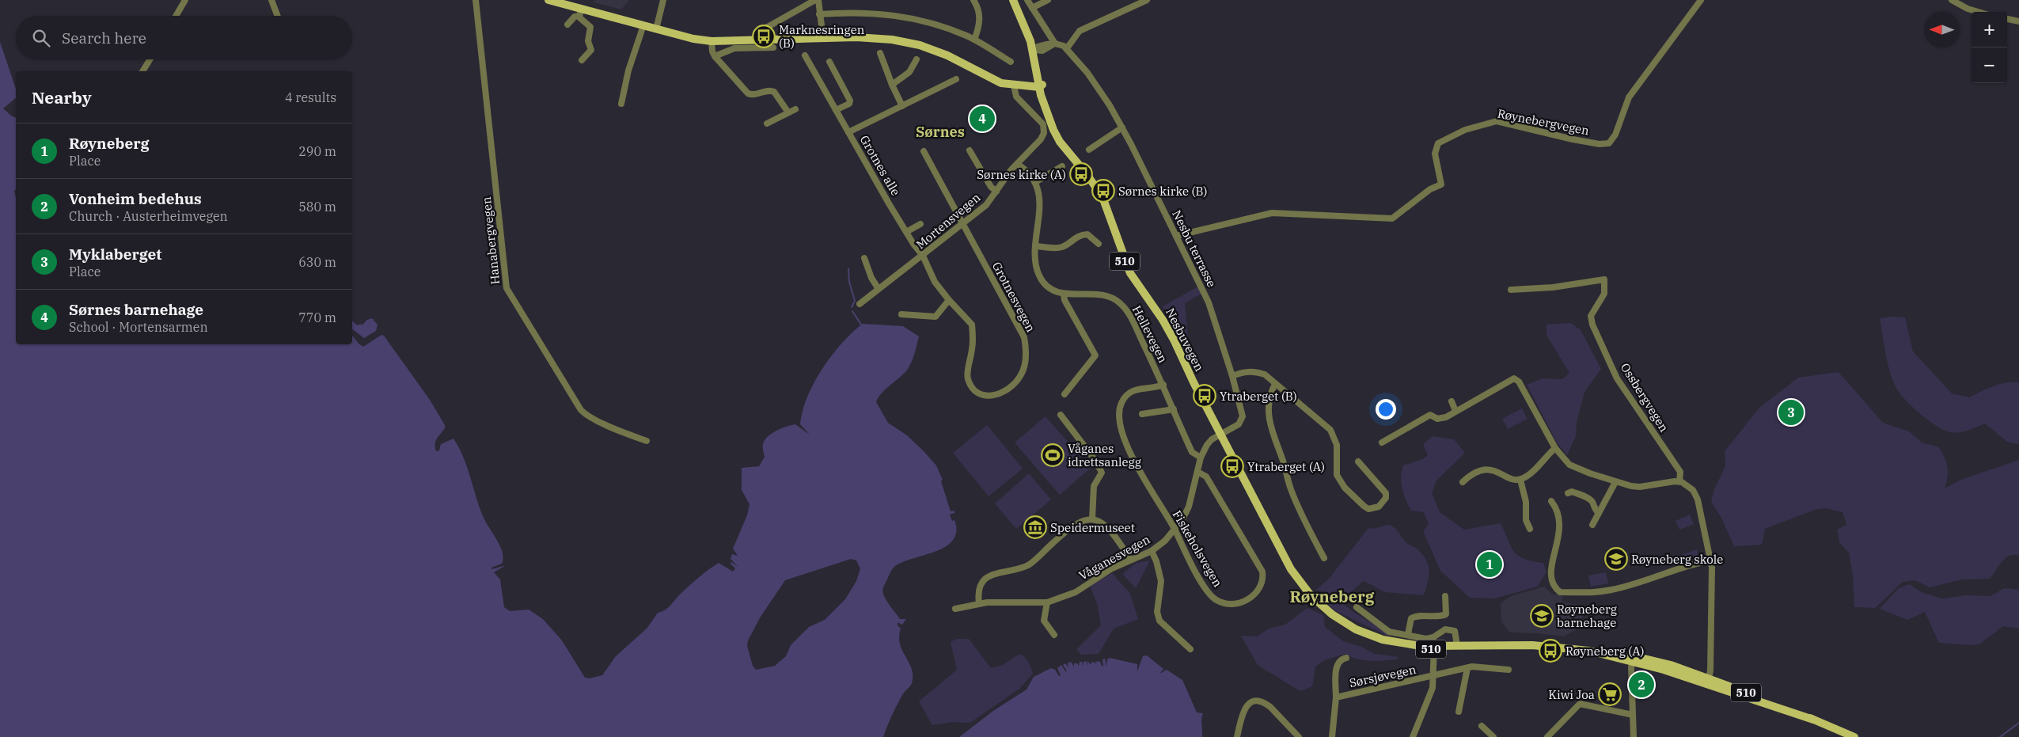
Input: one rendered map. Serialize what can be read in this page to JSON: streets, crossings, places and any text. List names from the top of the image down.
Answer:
{
  "streets": {
    "main road": ["510", "Nesbuvegen"],
    "street": [
      "Røynebergvegen",
      "Grotnes alle",
      "Mortensvegen",
      "Hanabergvegen",
      "Nesbu terrasse",
      "Grotnesvegen",
      "Hellevegen",
      "Ossbergvegen",
      "Fiskeholsvegen",
      "Våganesvegen",
      "Sørsjøvegen"
    ]
  },
  "crossings": [
    ["Røynebergvegen", "Nesbu terrasse"],
    ["Grotnes alle", "Mortensvegen"],
    ["Grotnes alle", "Grotnesvegen"],
    ["Mortensvegen", "Grotnesvegen"],
    ["Nesbu terrasse", "Nesbuvegen"],
    ["Nesbu terrasse", "Våganesvegen"],
    ["Hellevegen", "Fiskeholsvegen"],
    ["Hellevegen", "Våganesvegen"],
    ["Nesbuvegen", "Våganesvegen"],
    ["Fiskeholsvegen", "Våganesvegen"]
  ],
  "districts": ["Sørnes", "Røyneberg"],
  "places": {
    "bus stop": [
      "Marknesringen (B)",
      "Sørnes kirke (A)",
      "Sørnes kirke (B)",
      "Ytraberget (B)",
      "Ytraberget (A)",
      "Røyneberg (A)"
    ],
    "sports": ["Våganes idrettsanlegg"],
    "museum": ["Speidermuseet"],
    "school or university": ["Røyneberg skole", "Røyneberg barnehage"],
    "supermarket": ["Kiwi Joa"]
  },
  "north": "left",
  "page": {
    "map_buttons": ["+", "−"],
    "search": "Search here",
    "heading": ["Nearby", "4 results"],
    "pins": [
      "4",
      "3",
      "1",
      "2"
    ],
    "list": [
      {
        "mark": "1",
        "name": "Røyneberg",
        "note": "Place",
        "value": "290 m"
      },
      {
        "mark": "2",
        "name": "Vonheim bedehus",
        "note": "Church · Austerheimvegen",
        "value": "580 m"
      },
      {
        "mark": "3",
        "name": "Myklaberget",
        "note": "Place",
        "value": "630 m"
      },
      {
        "mark": "4",
        "name": "Sørnes barnehage",
        "note": "School · Mortensarmen",
        "value": "770 m"
      }
    ]
  }
}
